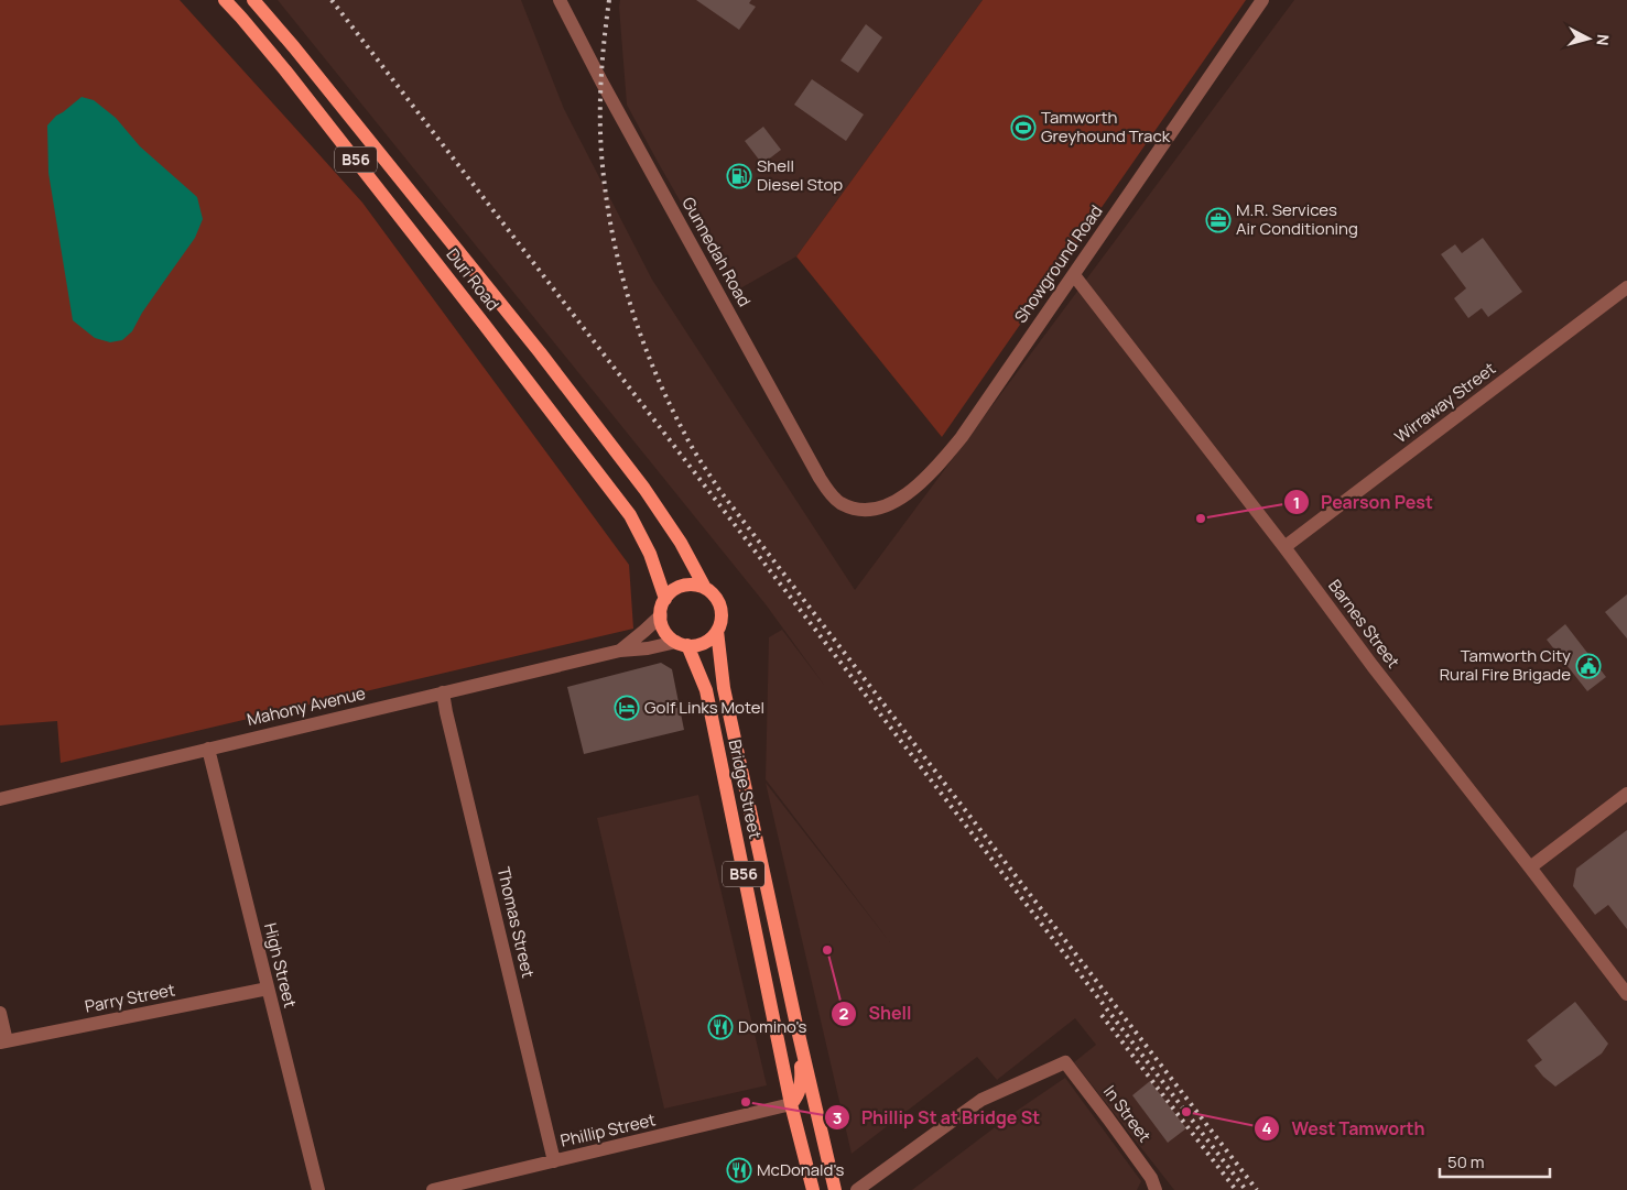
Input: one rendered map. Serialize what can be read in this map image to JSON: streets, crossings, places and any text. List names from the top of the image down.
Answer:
{
  "streets": {
    "main road": ["B56", "Duri Road", "Bridge Street"],
    "street": [
      "Gunnedah Road",
      "Showground Road",
      "Wirraway Street",
      "Barnes Street",
      "Mahony Avenue",
      "Thomas Street",
      "High Street",
      "Parry Street",
      "In Street",
      "Phillip Street"
    ]
  },
  "crossings": [
    ["B56", "Duri Road"],
    ["B56", "Mahony Avenue"],
    ["B56", "Bridge Street"],
    ["Gunnedah Road", "Showground Road"],
    ["Showground Road", "Barnes Street"],
    ["Duri Road", "Mahony Avenue"],
    ["Duri Road", "Bridge Street"],
    ["Wirraway Street", "Barnes Street"],
    ["Mahony Avenue", "Bridge Street"],
    ["Mahony Avenue", "Thomas Street"],
    ["Mahony Avenue", "High Street"],
    ["Bridge Street", "Phillip Street"],
    ["Thomas Street", "Phillip Street"],
    ["High Street", "Parry Street"]
  ],
  "places": {
    "sports": ["Tamworth Greyhound Track"],
    "fuel station": ["Shell Diesel Stop"],
    "office": ["M.R. Services Air Conditioning"],
    "other": [
      "Pearson Pest",
      "Shell",
      "Phillip St at Bridge St",
      "West Tamworth"
    ],
    "public building": ["Tamworth City Rural Fire Brigade"],
    "hotel": ["Golf Links Motel"],
    "restaurant": ["Domino's", "McDonald's"]
  },
  "scale_bar": "50 m",
  "north": "right"
}
